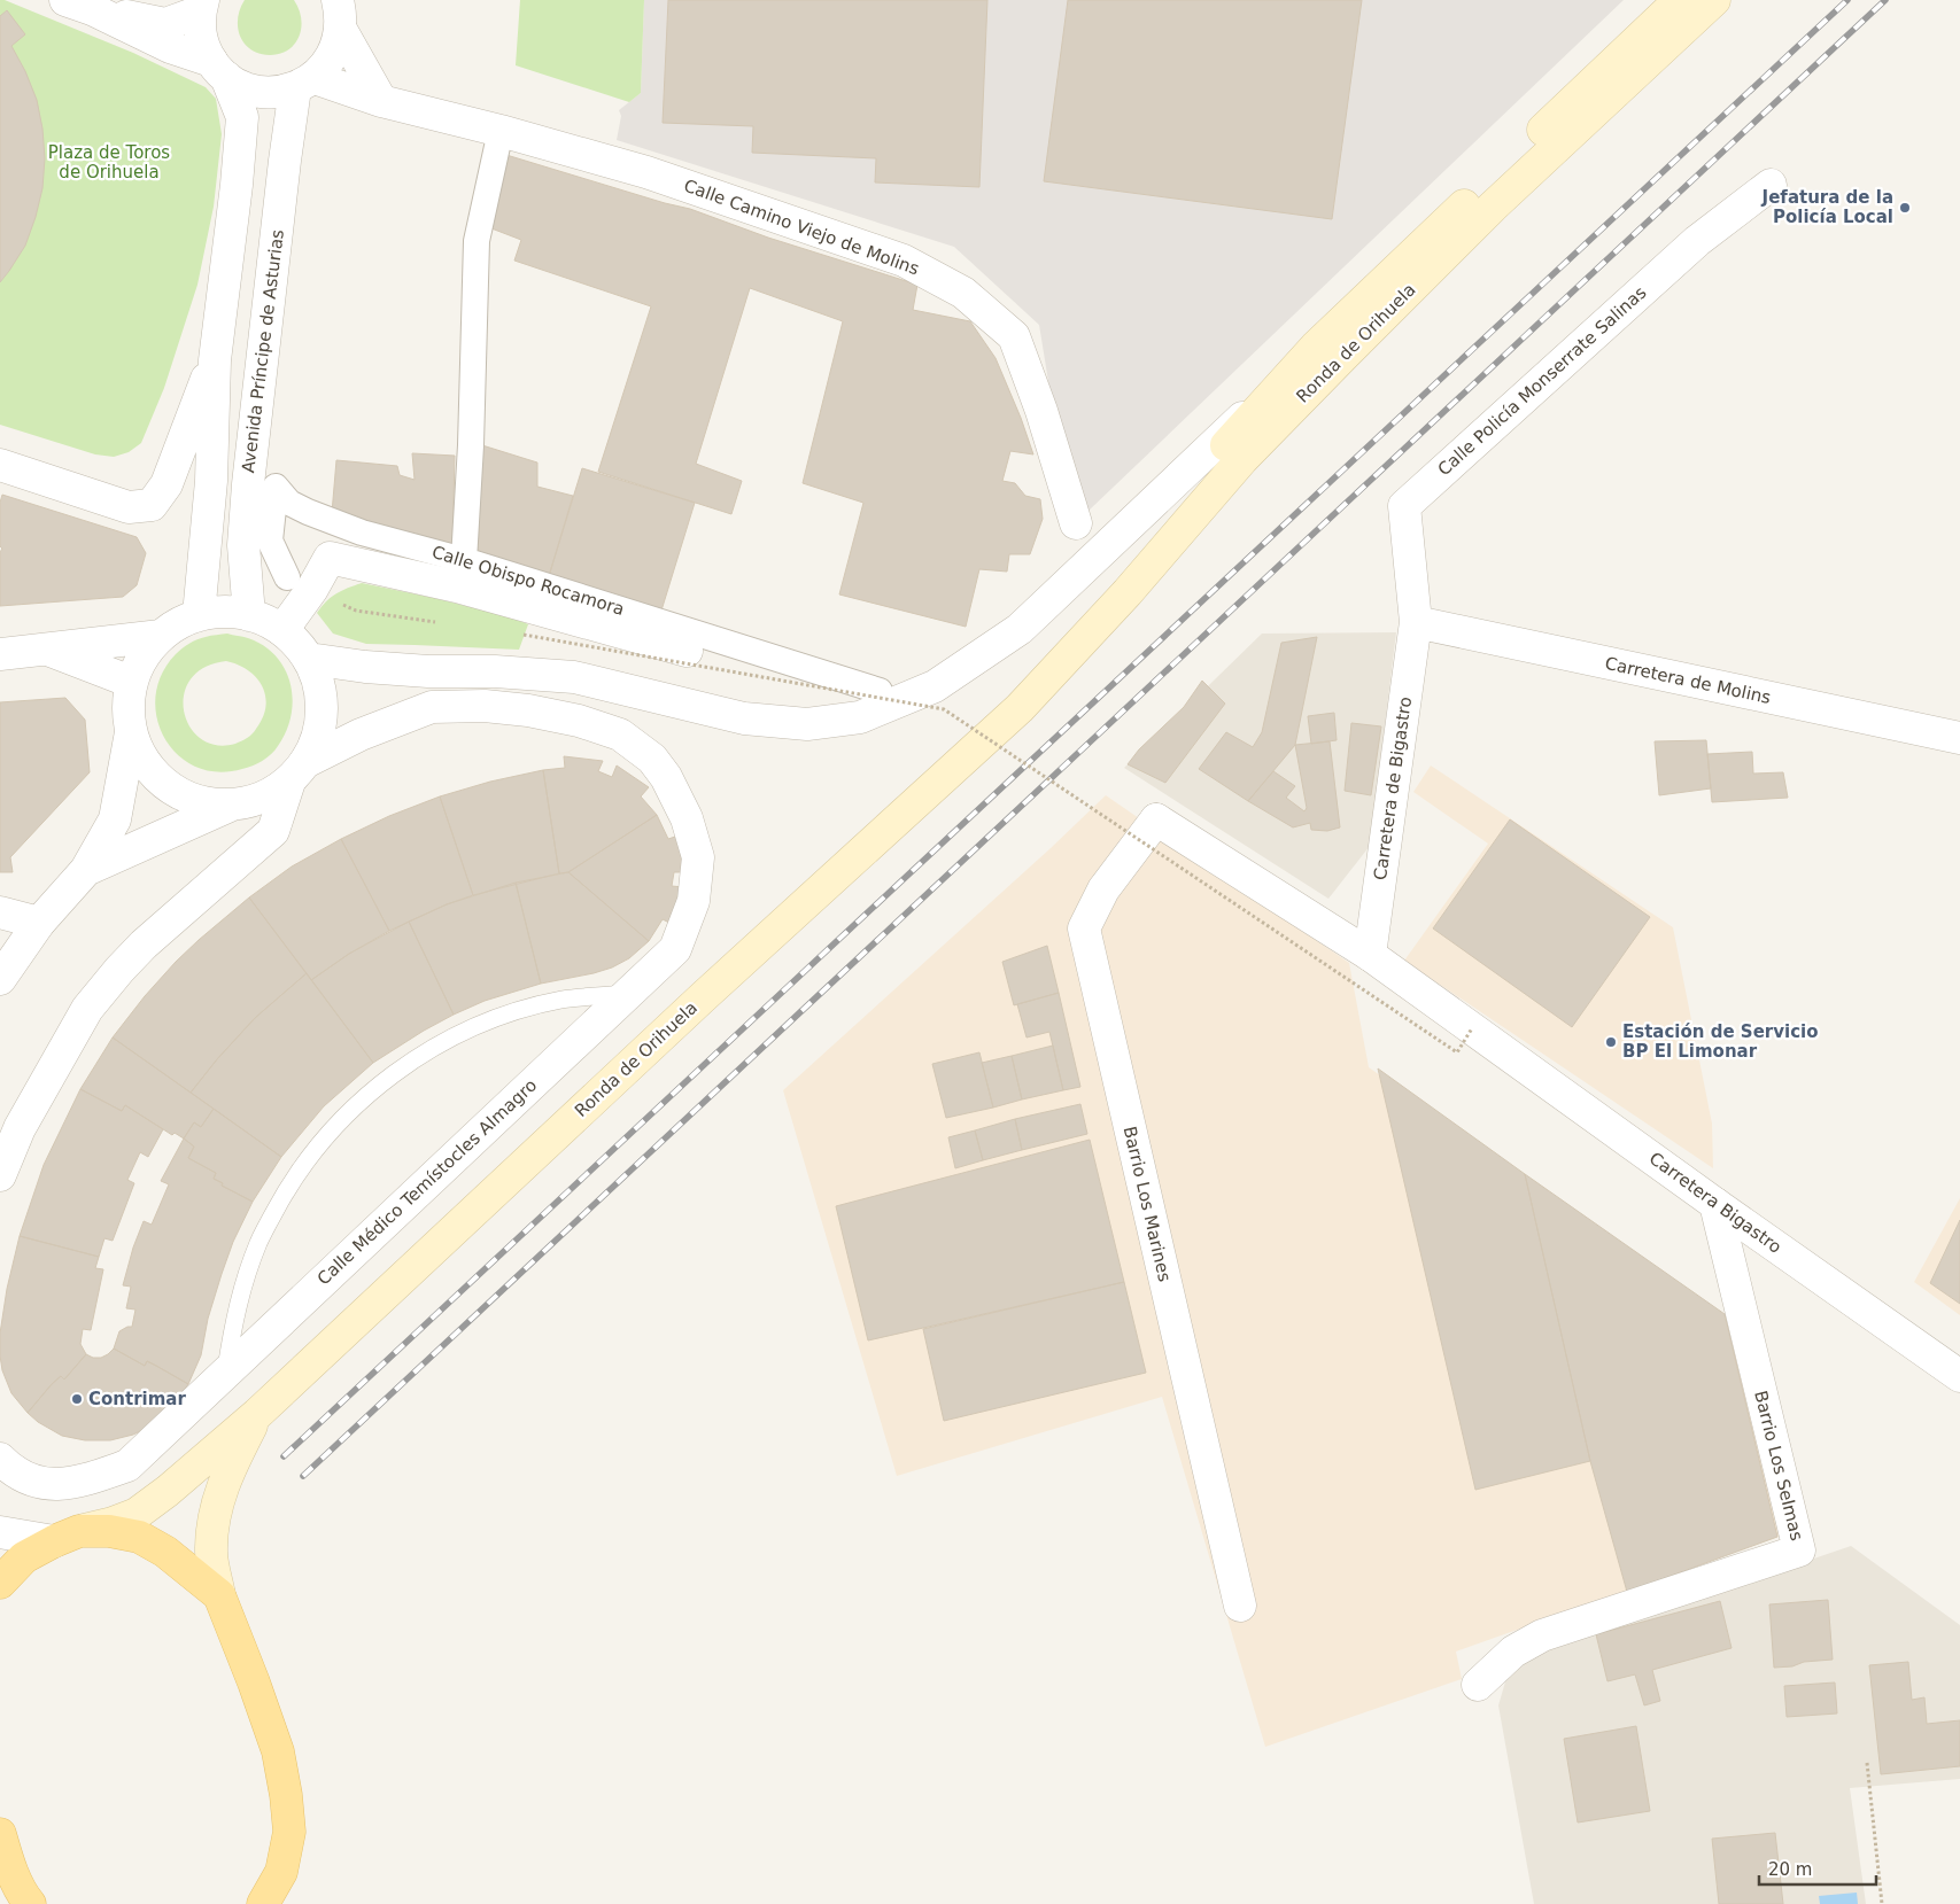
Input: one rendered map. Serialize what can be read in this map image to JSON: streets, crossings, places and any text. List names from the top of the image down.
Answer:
{
  "streets": {
    "main road": ["Ronda de Orihuela"],
    "street": [
      "Calle Camino Viejo de Molins",
      "Avenida Príncipe de Asturias",
      "Calle Policía Monserrate Salinas",
      "Calle Obispo Rocamora",
      "Carretera de Molins",
      "Carretera de Bigastro",
      "Calle Médico Temístocles Almagro",
      "Carretera Bigastro",
      "Barrio Los Marines",
      "Barrio Los Selmas"
    ]
  },
  "crossings": [
    ["Calle Camino Viejo de Molins", "Avenida Príncipe de Asturias"],
    ["Avenida Príncipe de Asturias", "Calle Obispo Rocamora"],
    ["Avenida Príncipe de Asturias", "Calle Médico Temístocles Almagro"],
    ["Calle Policía Monserrate Salinas", "Carretera de Molins"],
    ["Calle Policía Monserrate Salinas", "Carretera de Bigastro"],
    ["Calle Obispo Rocamora", "Calle Médico Temístocles Almagro"],
    ["Carretera de Molins", "Carretera de Bigastro"],
    ["Carretera de Bigastro", "Barrio Los Marines"],
    ["Carretera Bigastro", "Barrio Los Selmas"]
  ],
  "parks": ["Plaza de Toros de Orihuela"],
  "places": ["Jefatura de la Policía Local", "Estación de Servicio BP El Limonar", "Contrimar"],
  "scale_bar": "20 m"
}
